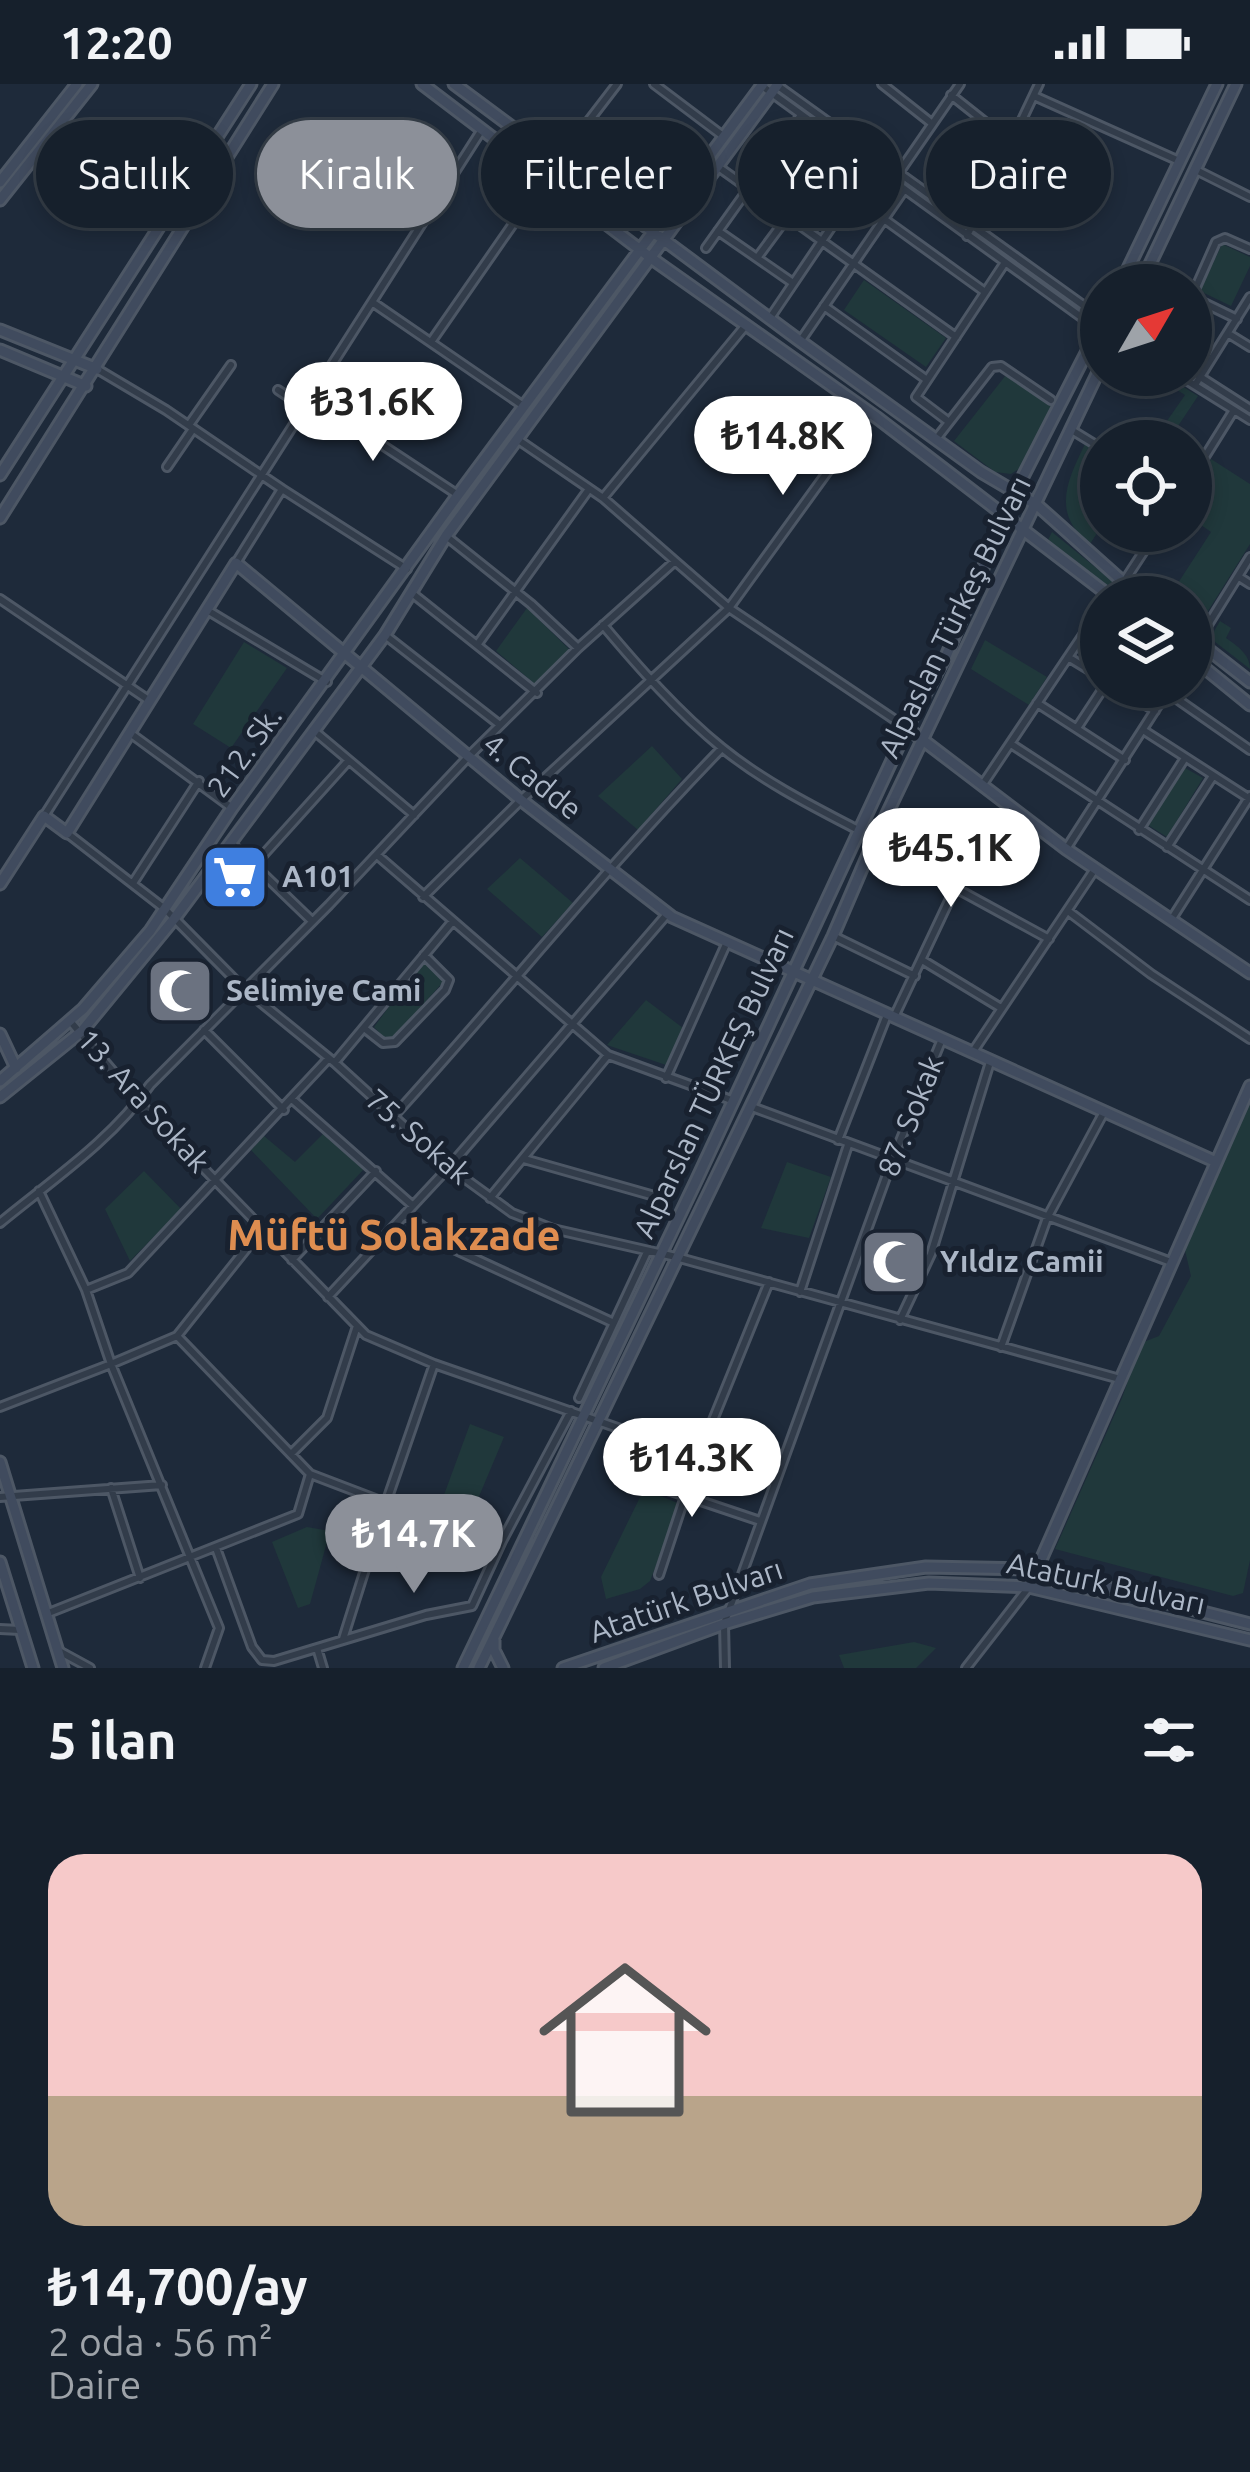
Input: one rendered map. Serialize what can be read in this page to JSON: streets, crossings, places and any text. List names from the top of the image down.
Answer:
{
  "streets": {
    "main road": [
      "Alpaslan Türkeş Bulvarı",
      "212. Sk.",
      "4. Cadde",
      "Alparslan TÜRKEŞ Bulvarı",
      "Ataturk Bulvarı",
      "Atatürk Bulvarı"
    ],
    "street": ["13. Ara Sokak", "87. Sokak", "75. Sokak"]
  },
  "crossings": [
    ["Alpaslan Türkeş Bulvarı", "4. Cadde"],
    ["Alpaslan Türkeş Bulvarı", "13. Ara Sokak"],
    ["Alpaslan Türkeş Bulvarı", "75. Sokak"],
    ["212. Sk.", "4. Cadde"],
    ["212. Sk.", "13. Ara Sokak"],
    ["212. Sk.", "75. Sokak"],
    ["4. Cadde", "Alparslan TÜRKEŞ Bulvarı"],
    ["4. Cadde", "87. Sokak"],
    ["Alparslan TÜRKEŞ Bulvarı", "13. Ara Sokak"],
    ["Alparslan TÜRKEŞ Bulvarı", "75. Sokak"],
    ["13. Ara Sokak", "87. Sokak"],
    ["87. Sokak", "75. Sokak"],
    ["87. Sokak", "Ataturk Bulvarı"],
    ["87. Sokak", "Atatürk Bulvarı"]
  ],
  "districts": ["Müftü Solakzade"],
  "places": {
    "supermarket": ["A101"],
    "mosque": ["Selimiye Cami", "Yıldız Camii"]
  },
  "north": "top right",
  "page": {
    "status": "12:20",
    "chip": [
      "Satılık",
      "Kiralık",
      "Filtreler",
      "Yeni",
      "Daire"
    ],
    "price": [
      "₺31.6K",
      "₺14.8K",
      "₺45.1K",
      "₺14.3K",
      "₺14.7K"
    ],
    "heading": "5 ilan",
    "list": [
      {
        "name": "₺14,700/ay",
        "note": "2 oda · 56 m² · Daire"
      }
    ]
  }
}
